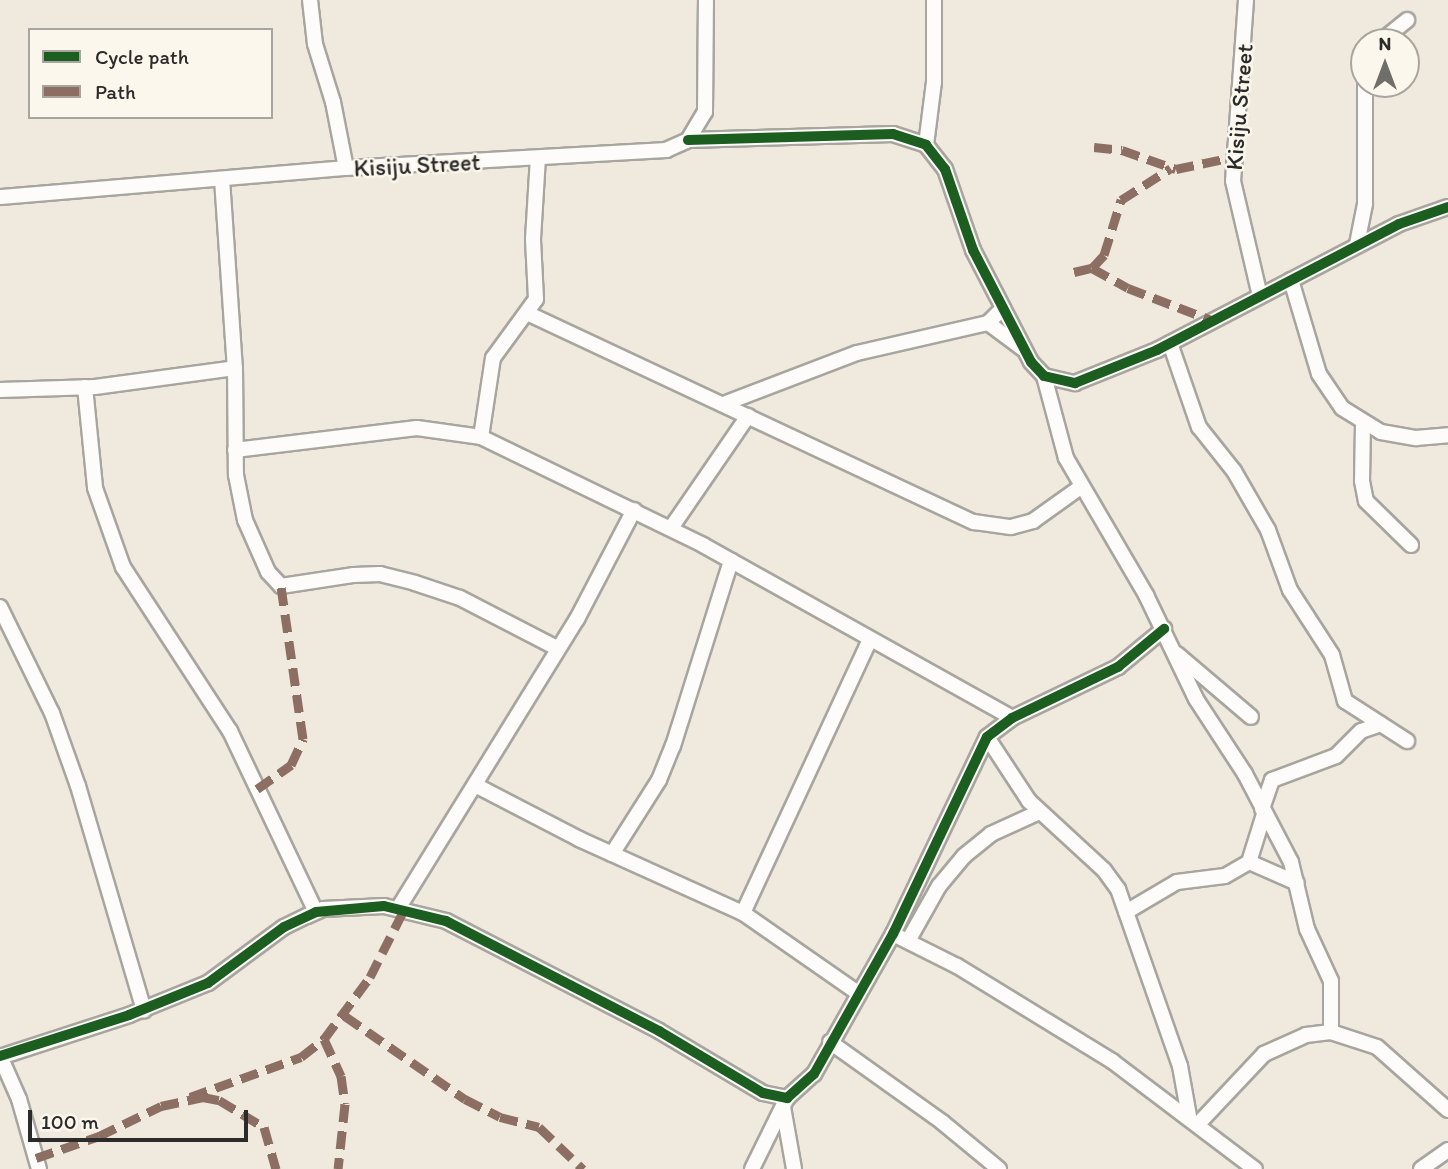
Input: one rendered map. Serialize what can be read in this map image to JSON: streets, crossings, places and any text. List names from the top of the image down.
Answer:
{
  "streets": {
    "street": ["Kisiju Street"]
  },
  "legend": ["Cycle path", "Path"],
  "scale_bar": "100 m",
  "north": "top"
}
